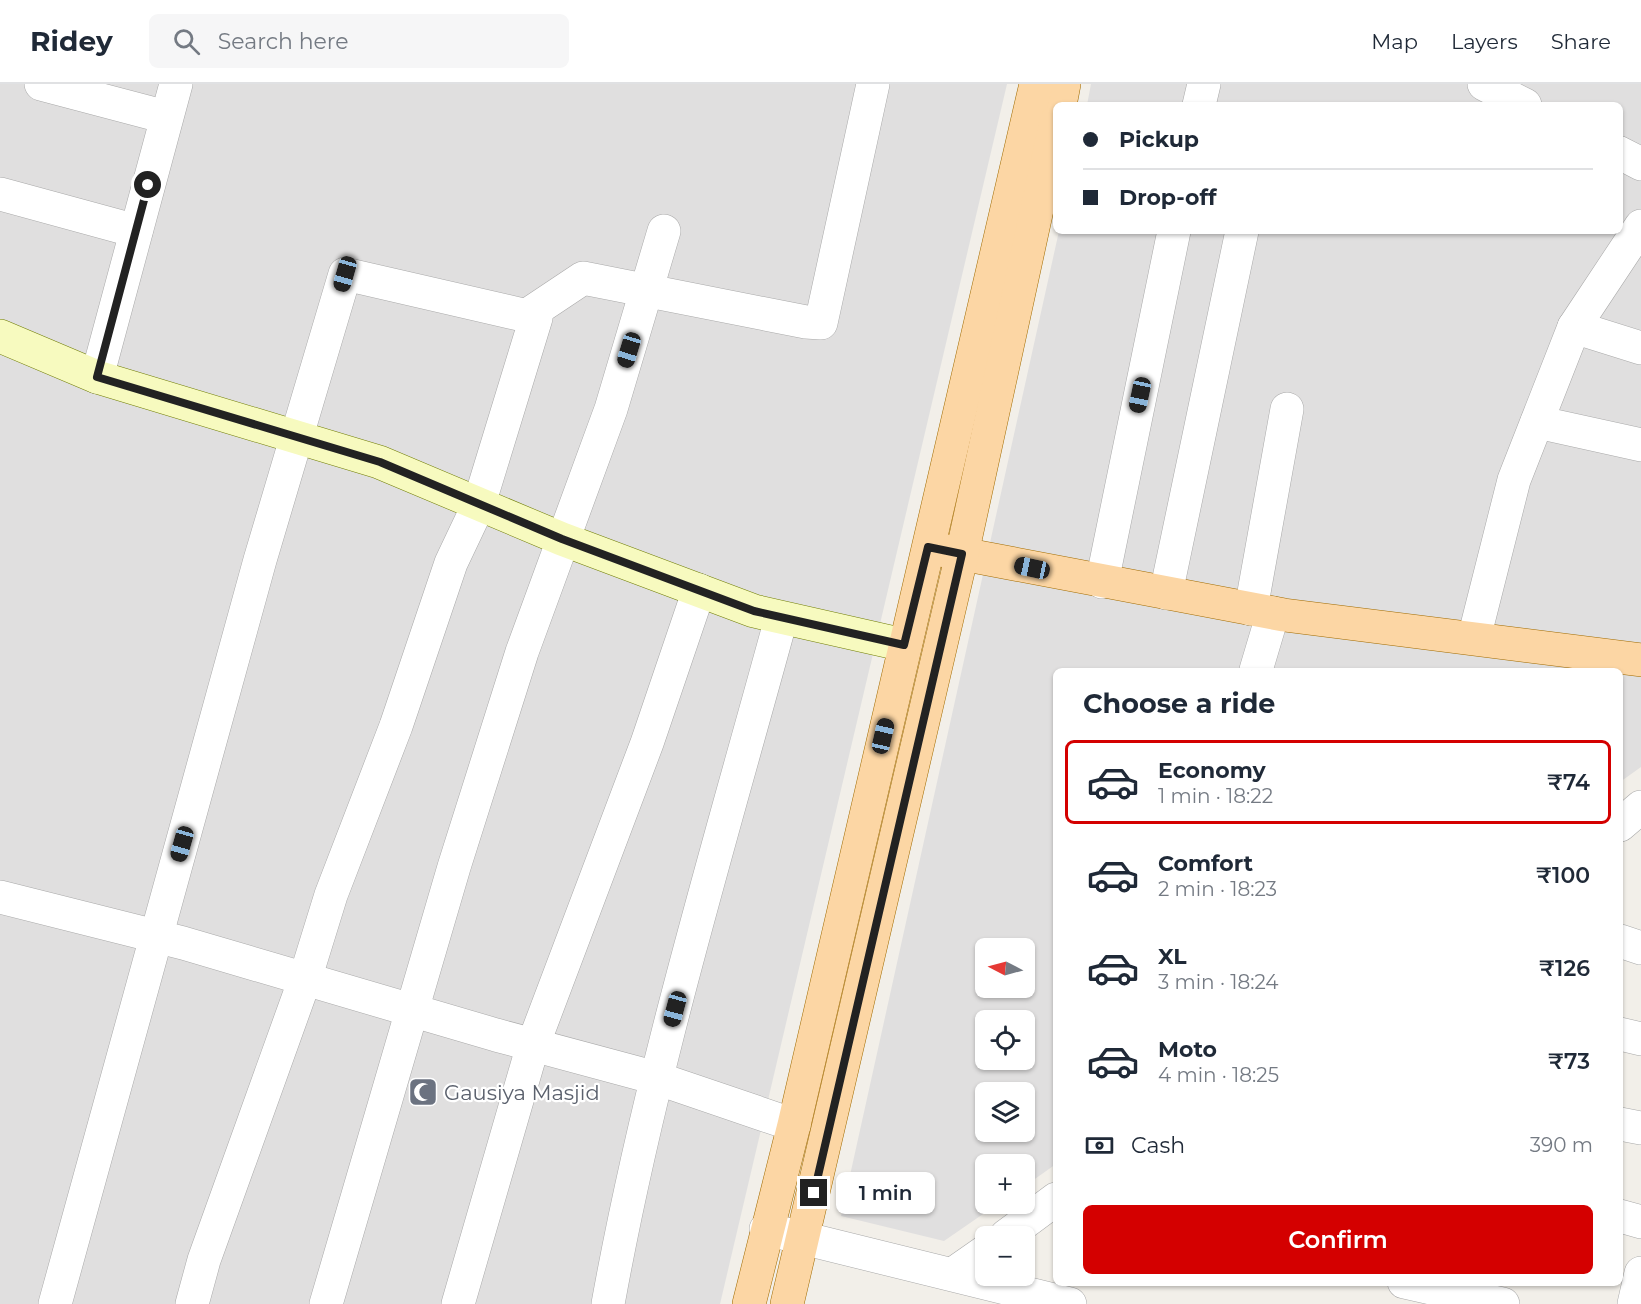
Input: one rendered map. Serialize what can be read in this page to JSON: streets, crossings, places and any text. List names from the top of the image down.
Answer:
{
  "places": {
    "mosque": ["Gausiya Masjid"]
  },
  "north": "left",
  "page": {
    "header": "Ridey",
    "search": "Search here",
    "nav": ["Map", "Layers", "Share"],
    "banner": ["Pickup", "Drop-off"],
    "heading": "Choose a ride",
    "list": [
      {
        "name": "Economy",
        "note": "1 min · 18:22",
        "value": "₹74"
      },
      {
        "name": "Comfort",
        "note": "2 min · 18:23",
        "value": "₹100"
      },
      {
        "name": "XL",
        "note": "3 min · 18:24",
        "value": "₹126"
      },
      {
        "name": "Moto",
        "note": "4 min · 18:25",
        "value": "₹73"
      }
    ],
    "map_buttons": ["+", "−"],
    "pay": ["Cash", "390 m"],
    "bubble": "1 min",
    "buttons": "Confirm"
  }
}
